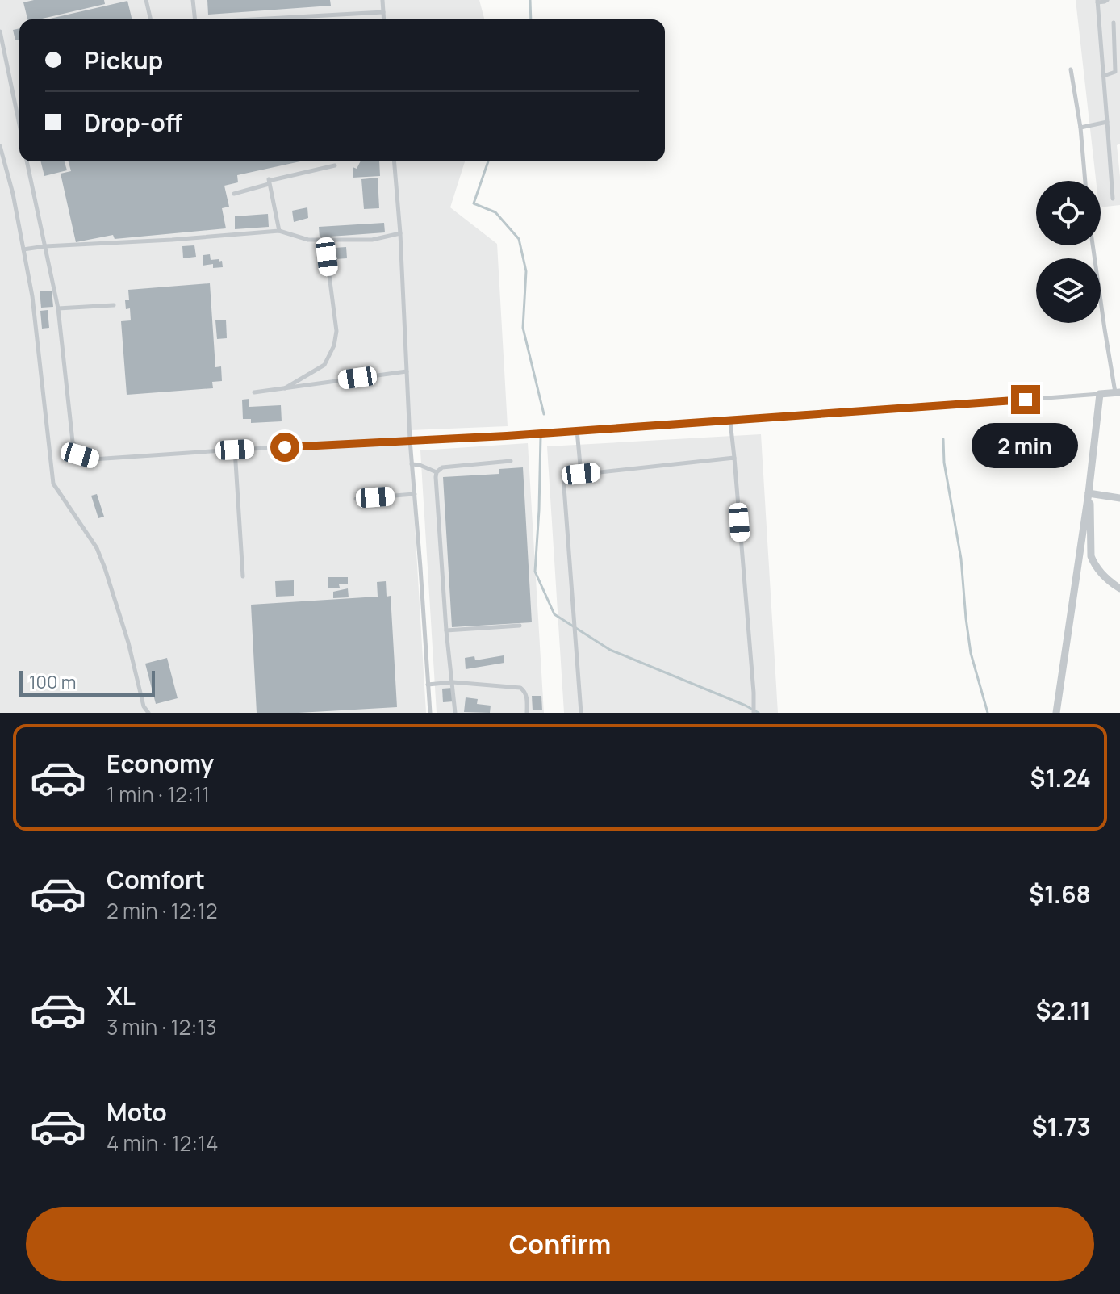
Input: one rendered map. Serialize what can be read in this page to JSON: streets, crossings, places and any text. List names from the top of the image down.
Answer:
{
  "scale_bar": "100 m",
  "page": {
    "banner": ["Pickup", "Drop-off"],
    "bubble": "2 min",
    "scale": "100 m",
    "list": [
      {
        "name": "Economy",
        "note": "1 min · 12:11",
        "value": "$1.24"
      },
      {
        "name": "Comfort",
        "note": "2 min · 12:12",
        "value": "$1.68"
      },
      {
        "name": "XL",
        "note": "3 min · 12:13",
        "value": "$2.11"
      },
      {
        "name": "Moto",
        "note": "4 min · 12:14",
        "value": "$1.73"
      }
    ],
    "buttons": "Confirm"
  }
}
